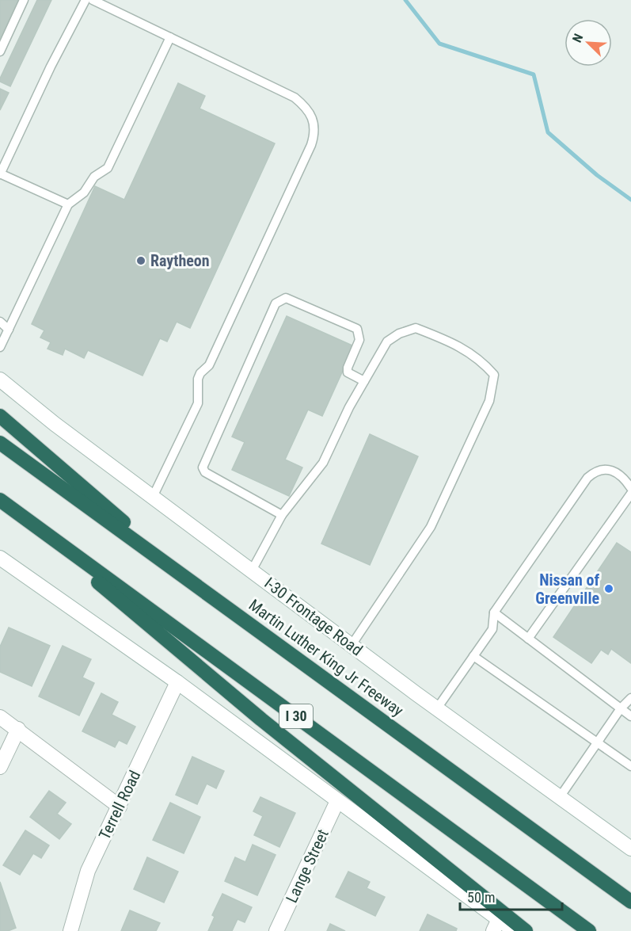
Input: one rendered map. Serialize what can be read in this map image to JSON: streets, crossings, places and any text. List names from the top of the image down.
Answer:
{
  "streets": {
    "highway": ["Martin Luther King Jr Freeway", "I 30"],
    "main road": ["I-30 Frontage Road", "Terrell Road", "Lange Street"]
  },
  "places": ["Raytheon", "Nissan of Greenville"],
  "scale_bar": "50 m",
  "north": "top left"
}
